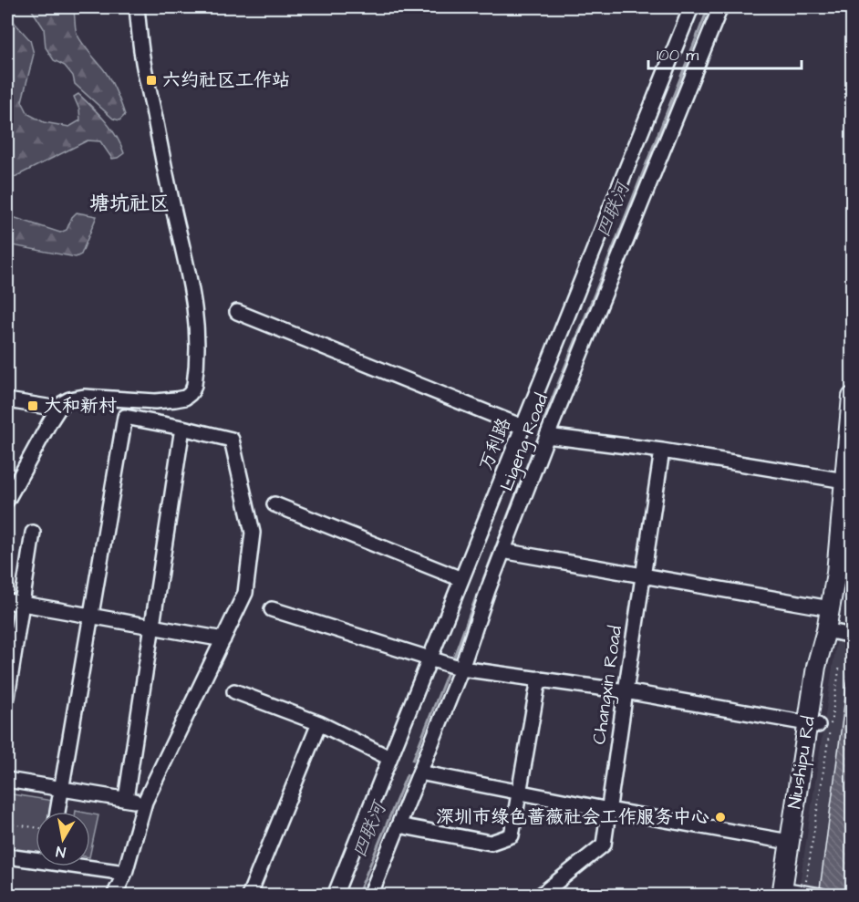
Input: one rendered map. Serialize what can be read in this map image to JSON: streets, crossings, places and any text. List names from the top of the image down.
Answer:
{
  "streets": {
    "main road": ["Niushipu Rd"],
    "street": ["Ligeng Road", "万利路", "Changxin Road"]
  },
  "districts": ["塘坑社区"],
  "water": ["四联河"],
  "places": {
    "transit": ["六约社区工作站", "大和新村"],
    "other": ["深圳市绿色蔷薇社会工作服务中心"]
  },
  "scale_bar": "100 m",
  "north": "bottom"
}
